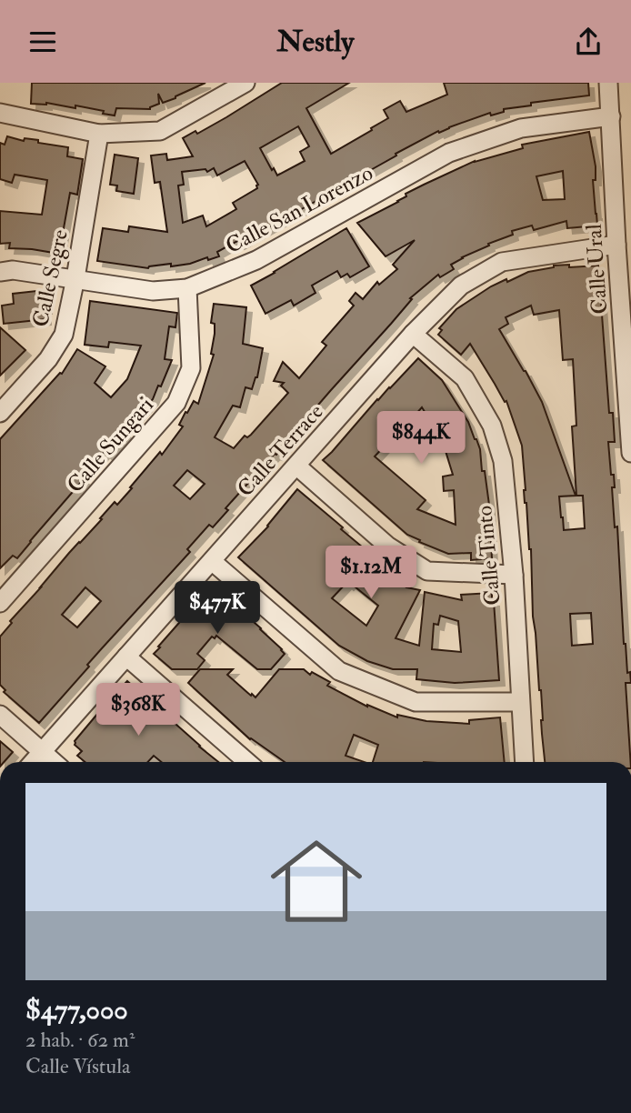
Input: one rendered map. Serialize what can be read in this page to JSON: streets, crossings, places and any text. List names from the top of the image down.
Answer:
{
  "streets": {
    "street": [
      "Calle San Lorenzo",
      "Calle Ural",
      "Calle Segre",
      "Calle Sungari",
      "Calle Terrace",
      "Calle Tinto"
    ]
  },
  "crossings": [
    ["Calle San Lorenzo", "Calle Ural"],
    ["Calle San Lorenzo", "Calle Segre"],
    ["Calle San Lorenzo", "Calle Sungari"],
    ["Calle Ural", "Calle Terrace"],
    ["Calle Terrace", "Calle Tinto"]
  ],
  "page": {
    "header": "Nestly",
    "price": [
      "$844K",
      "$1.12M",
      "$477K",
      "$368K"
    ],
    "list": [
      {
        "name": "$477,000",
        "note": "2 hab. · 62 m² · Calle Vístula"
      }
    ]
  }
}
